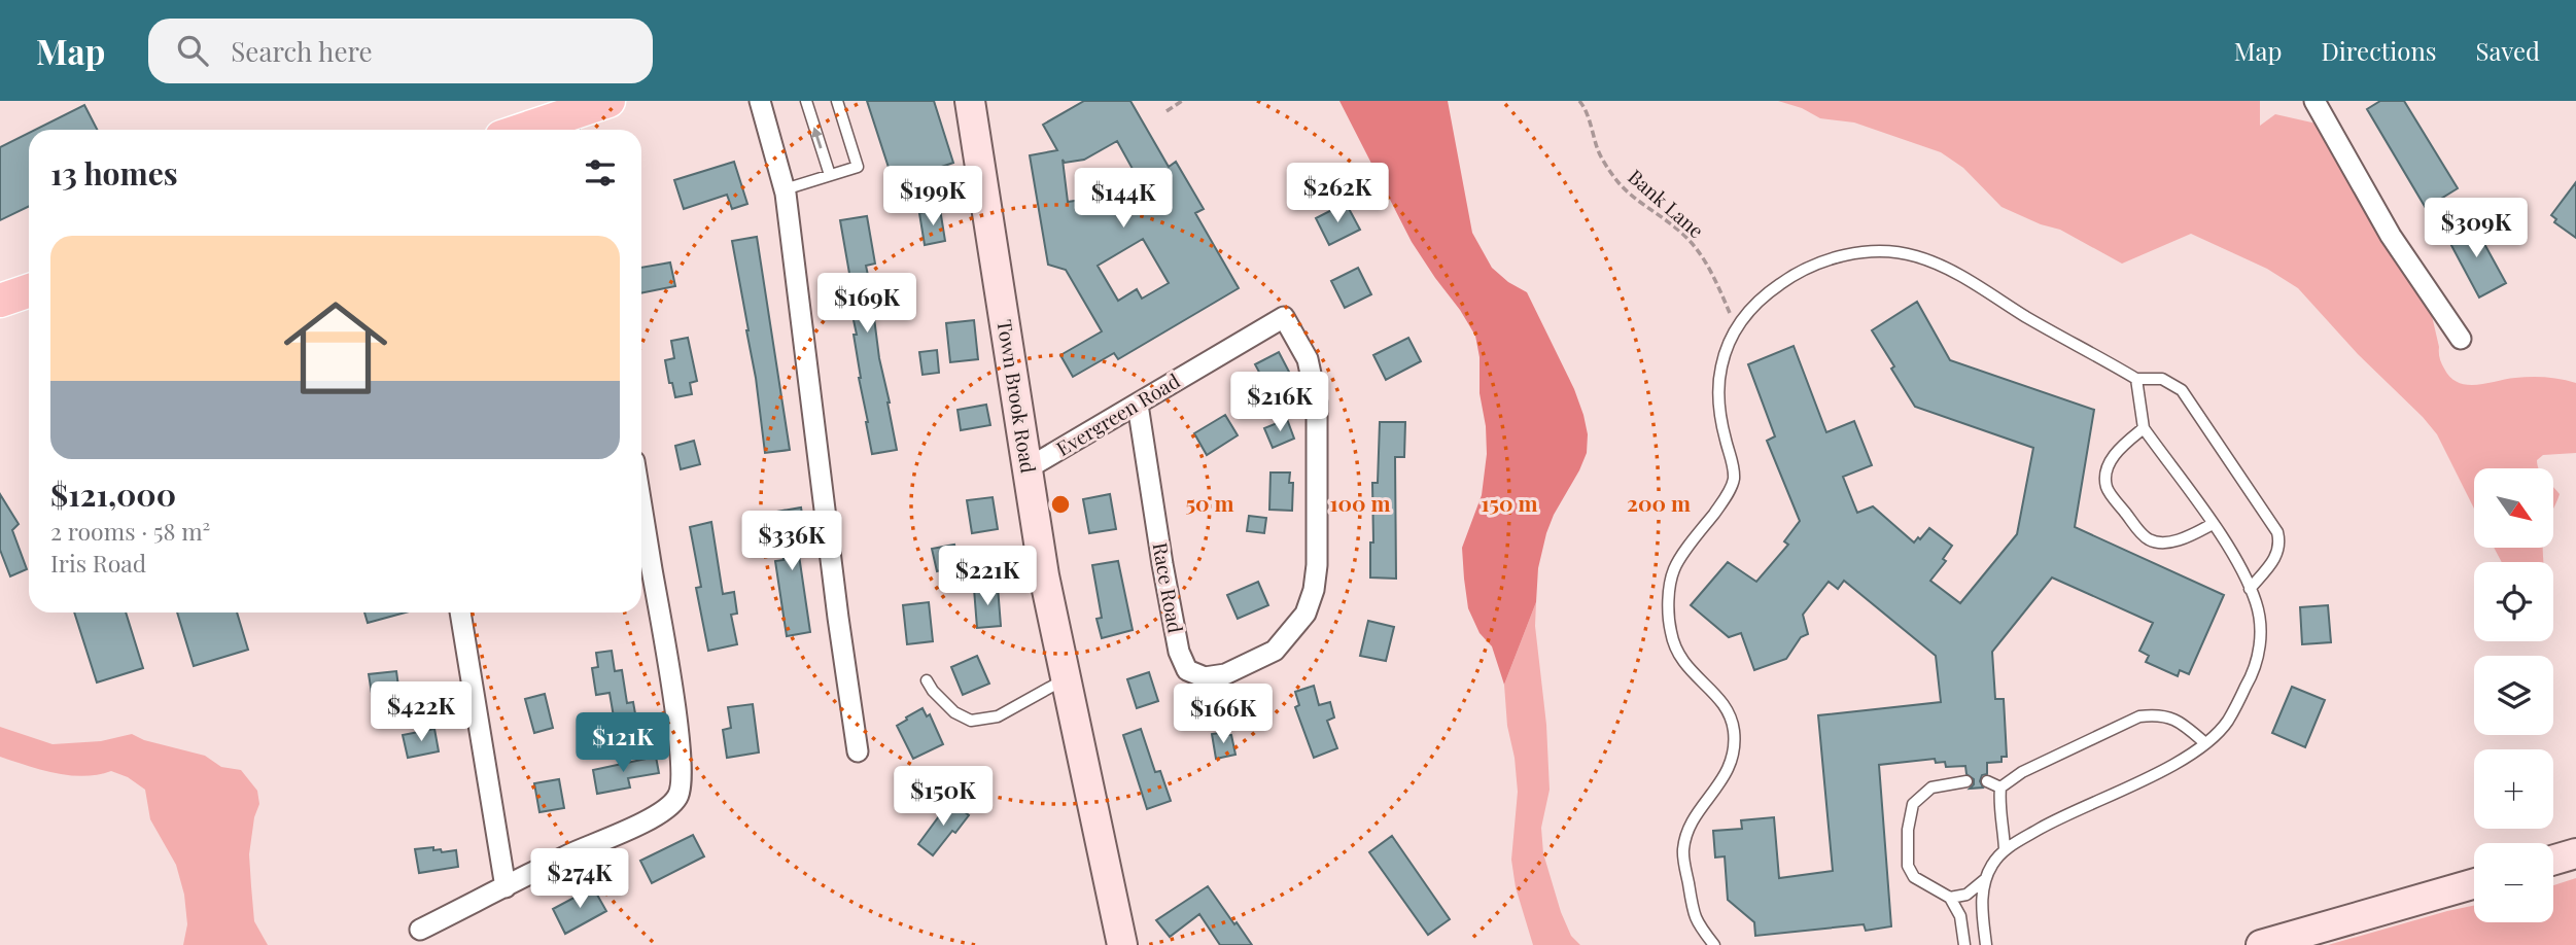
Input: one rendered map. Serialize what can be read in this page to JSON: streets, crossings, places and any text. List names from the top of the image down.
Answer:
{
  "streets": {
    "main road": ["Town Brook Road"],
    "street": ["Evergreen Road", "Race Road"],
    "path": ["Bank Lane"]
  },
  "crossings": [
    ["Town Brook Road", "Evergreen Road"],
    ["Evergreen Road", "Race Road"]
  ],
  "north": "bottom right",
  "page": {
    "header": "Map",
    "search": "Search here",
    "nav": ["Map", "Directions", "Saved"],
    "heading": "13 homes",
    "price": [
      "$262K",
      "$199K",
      "$144K",
      "$309K",
      "$169K",
      "$216K",
      "$336K",
      "$221K",
      "$422K",
      "$166K",
      "$121K",
      "$150K",
      "$274K"
    ],
    "list": [
      {
        "name": "$121,000",
        "note": "2 rooms · 58 m² · Iris Road"
      }
    ],
    "map_buttons": ["+", "−"]
  },
  "rings": [
    "50 m",
    "100 m",
    "150 m",
    "200 m"
  ]
}
